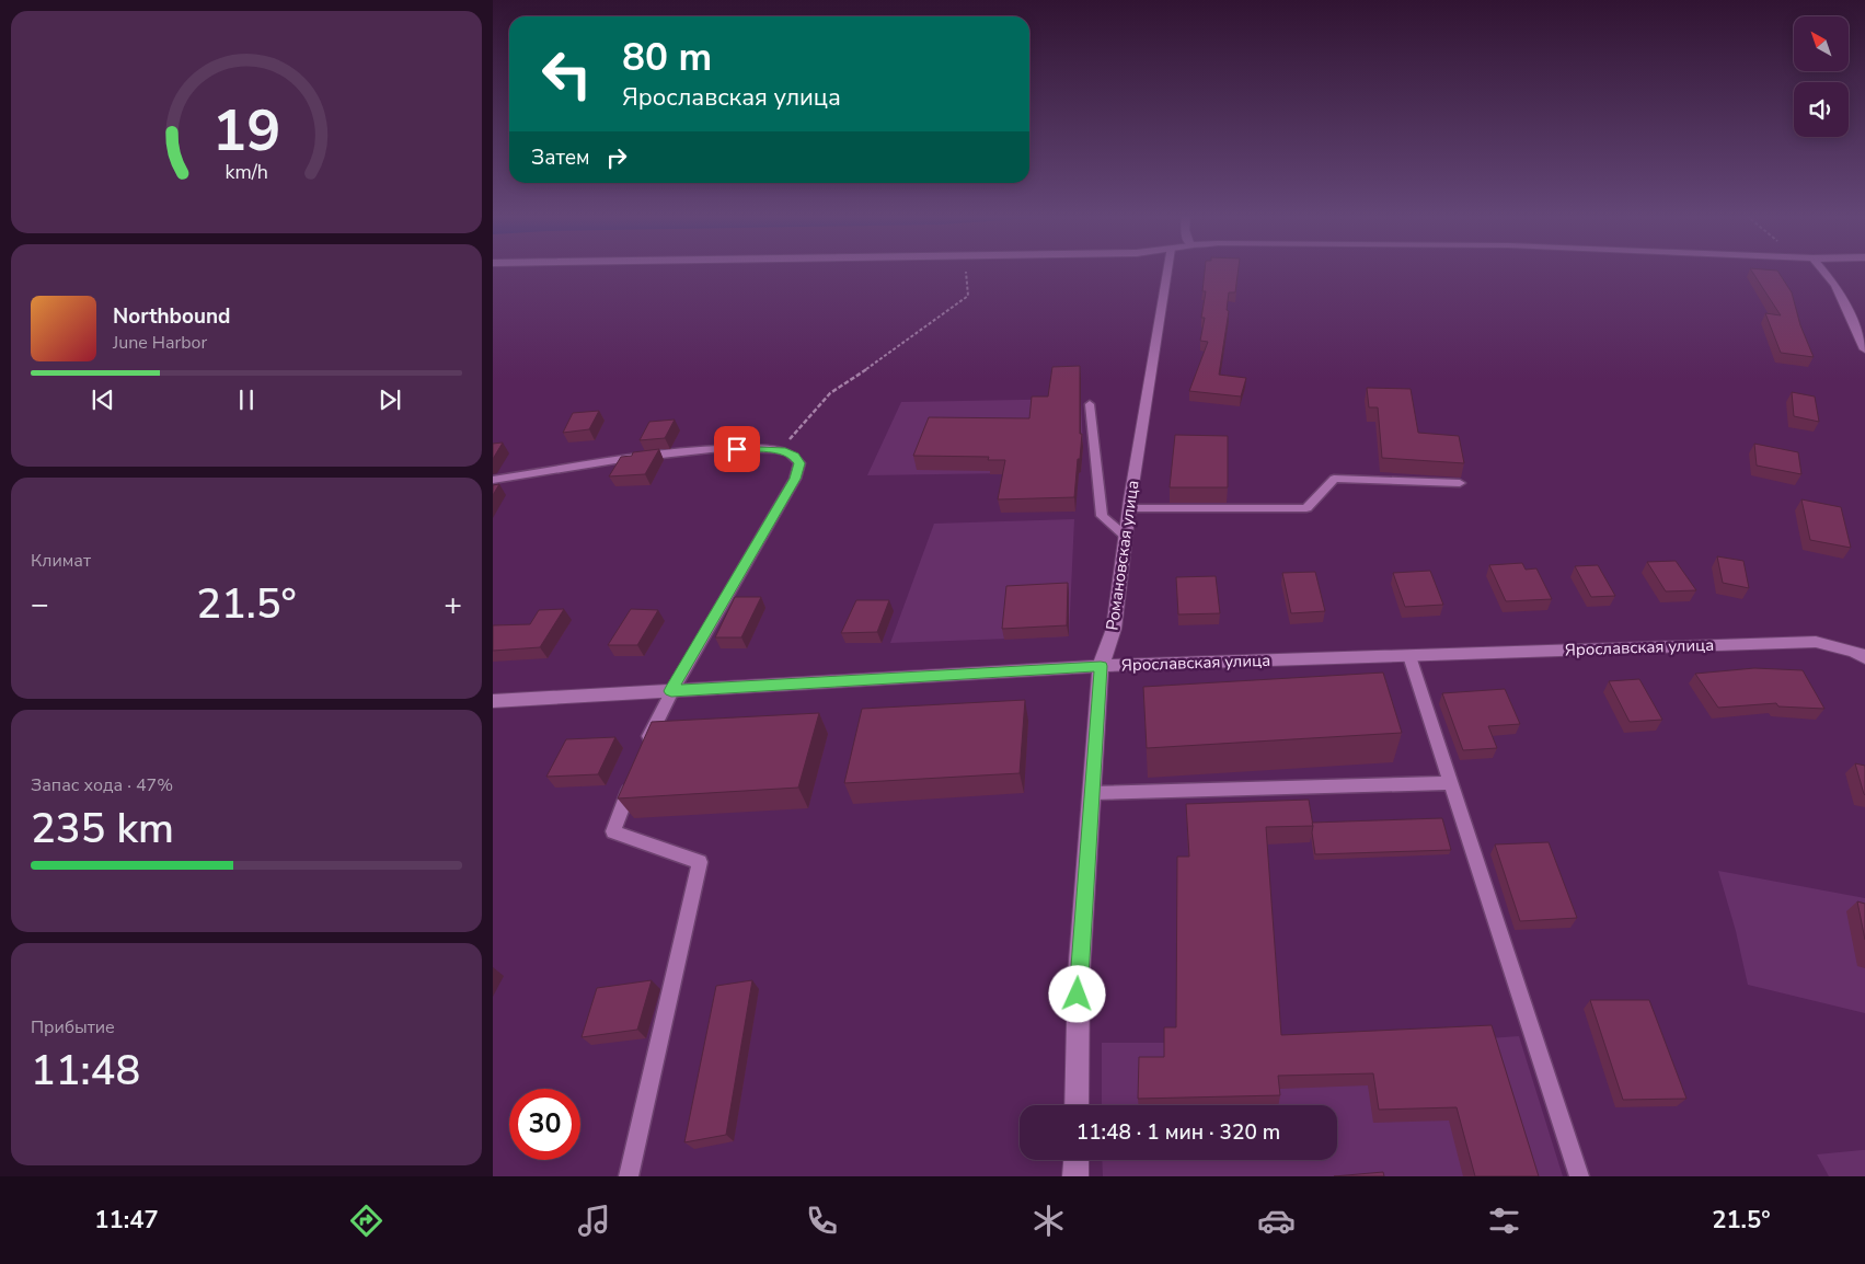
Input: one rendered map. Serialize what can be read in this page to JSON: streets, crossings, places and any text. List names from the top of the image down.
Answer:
{
  "streets": {
    "street": ["Романовская улица", "Ярославская улица"]
  },
  "crossings": [
    ["Романовская улица", "Ярославская улица"]
  ],
  "north": "top left",
  "page": {
    "turn": ["80 m", "Ярославская улица"],
    "then": "Затем",
    "song": ["Northbound", "June Harbor"],
    "tile": [
      "Климат",
      ["Запас хода · 47%", "235 km"],
      ["Прибытие", "11:48"]
    ],
    "heat": ["−", "21.5°", "+"],
    "limit": "30",
    "trip": "11:48 · 1 мин · 320 m",
    "tabs": ["11:47", "21.5°"],
    "gauge": ["19", "km/h"]
  }
}
